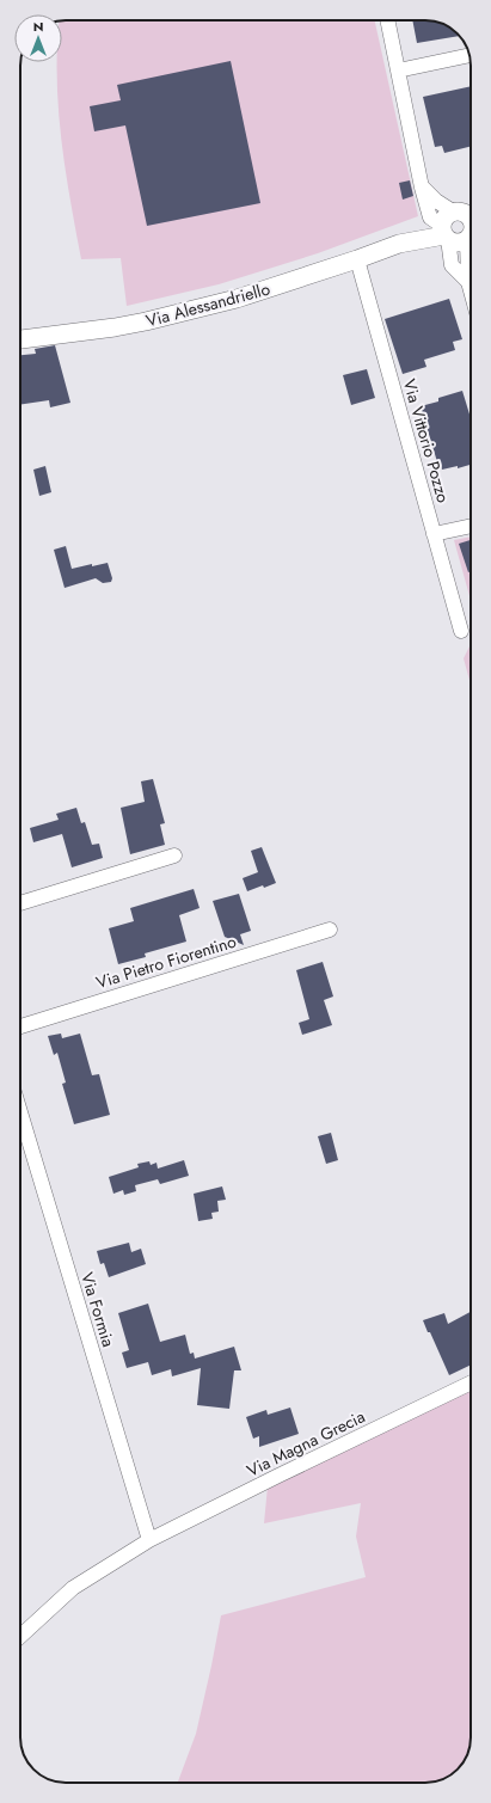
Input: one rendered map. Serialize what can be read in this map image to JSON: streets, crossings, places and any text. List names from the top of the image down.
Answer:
{
  "streets": {
    "street": [
      "Via Alessandriello",
      "Via Vittorio Pozzo",
      "Via Pietro Fiorentino",
      "Via Formia",
      "Via Magna Grecia"
    ]
  },
  "crossings": [
    ["Via Alessandriello", "Via Vittorio Pozzo"],
    ["Via Formia", "Via Magna Grecia"]
  ],
  "north": "top"
}
